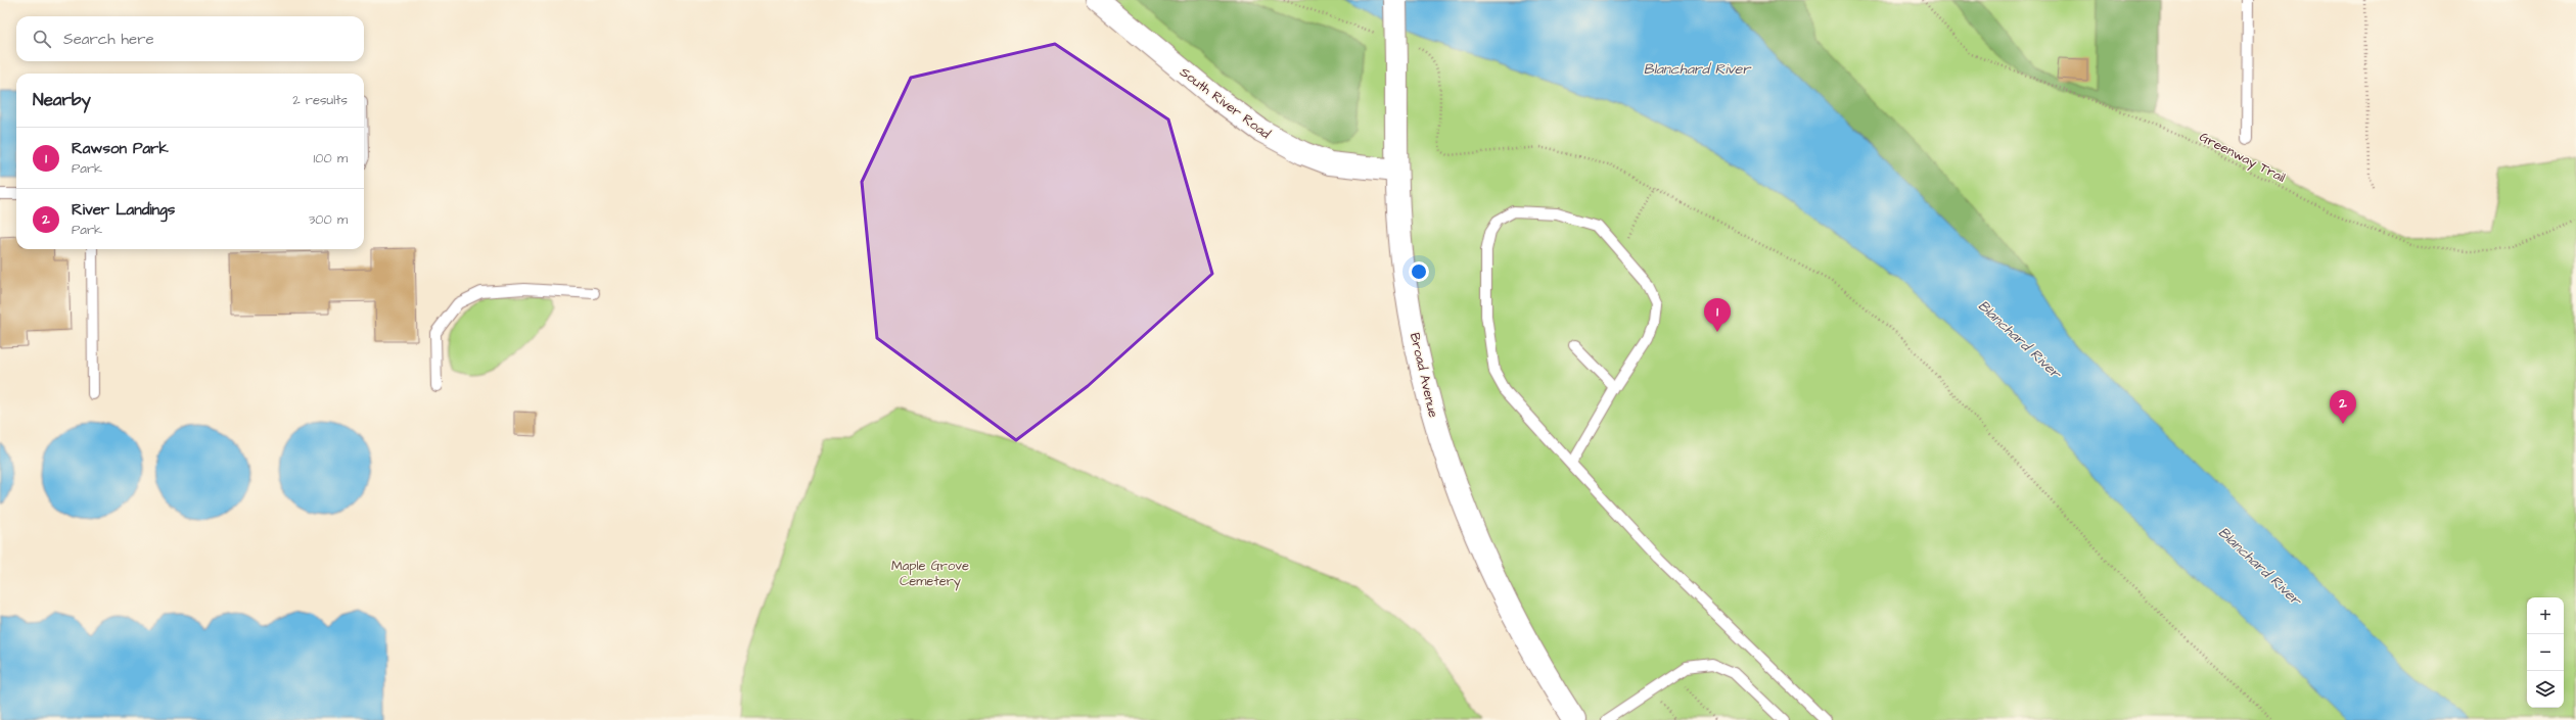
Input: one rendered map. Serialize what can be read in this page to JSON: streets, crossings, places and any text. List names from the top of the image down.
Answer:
{
  "streets": {
    "main road": ["South River Road", "Broad Avenue"],
    "path": ["Greenway Trail"]
  },
  "crossings": [
    ["South River Road", "Broad Avenue"]
  ],
  "water": ["Blanchard River"],
  "parks": ["Maple Grove Cemetery"],
  "page": {
    "search": "Search here",
    "heading": ["Nearby", "2 results"],
    "list": [
      {
        "mark": "1",
        "name": "Rawson Park",
        "note": "Park",
        "value": "100 m"
      },
      {
        "mark": "2",
        "name": "River Landings",
        "note": "Park",
        "value": "300 m"
      }
    ],
    "pins": ["1", "2"],
    "map_buttons": ["+", "−"]
  }
}
